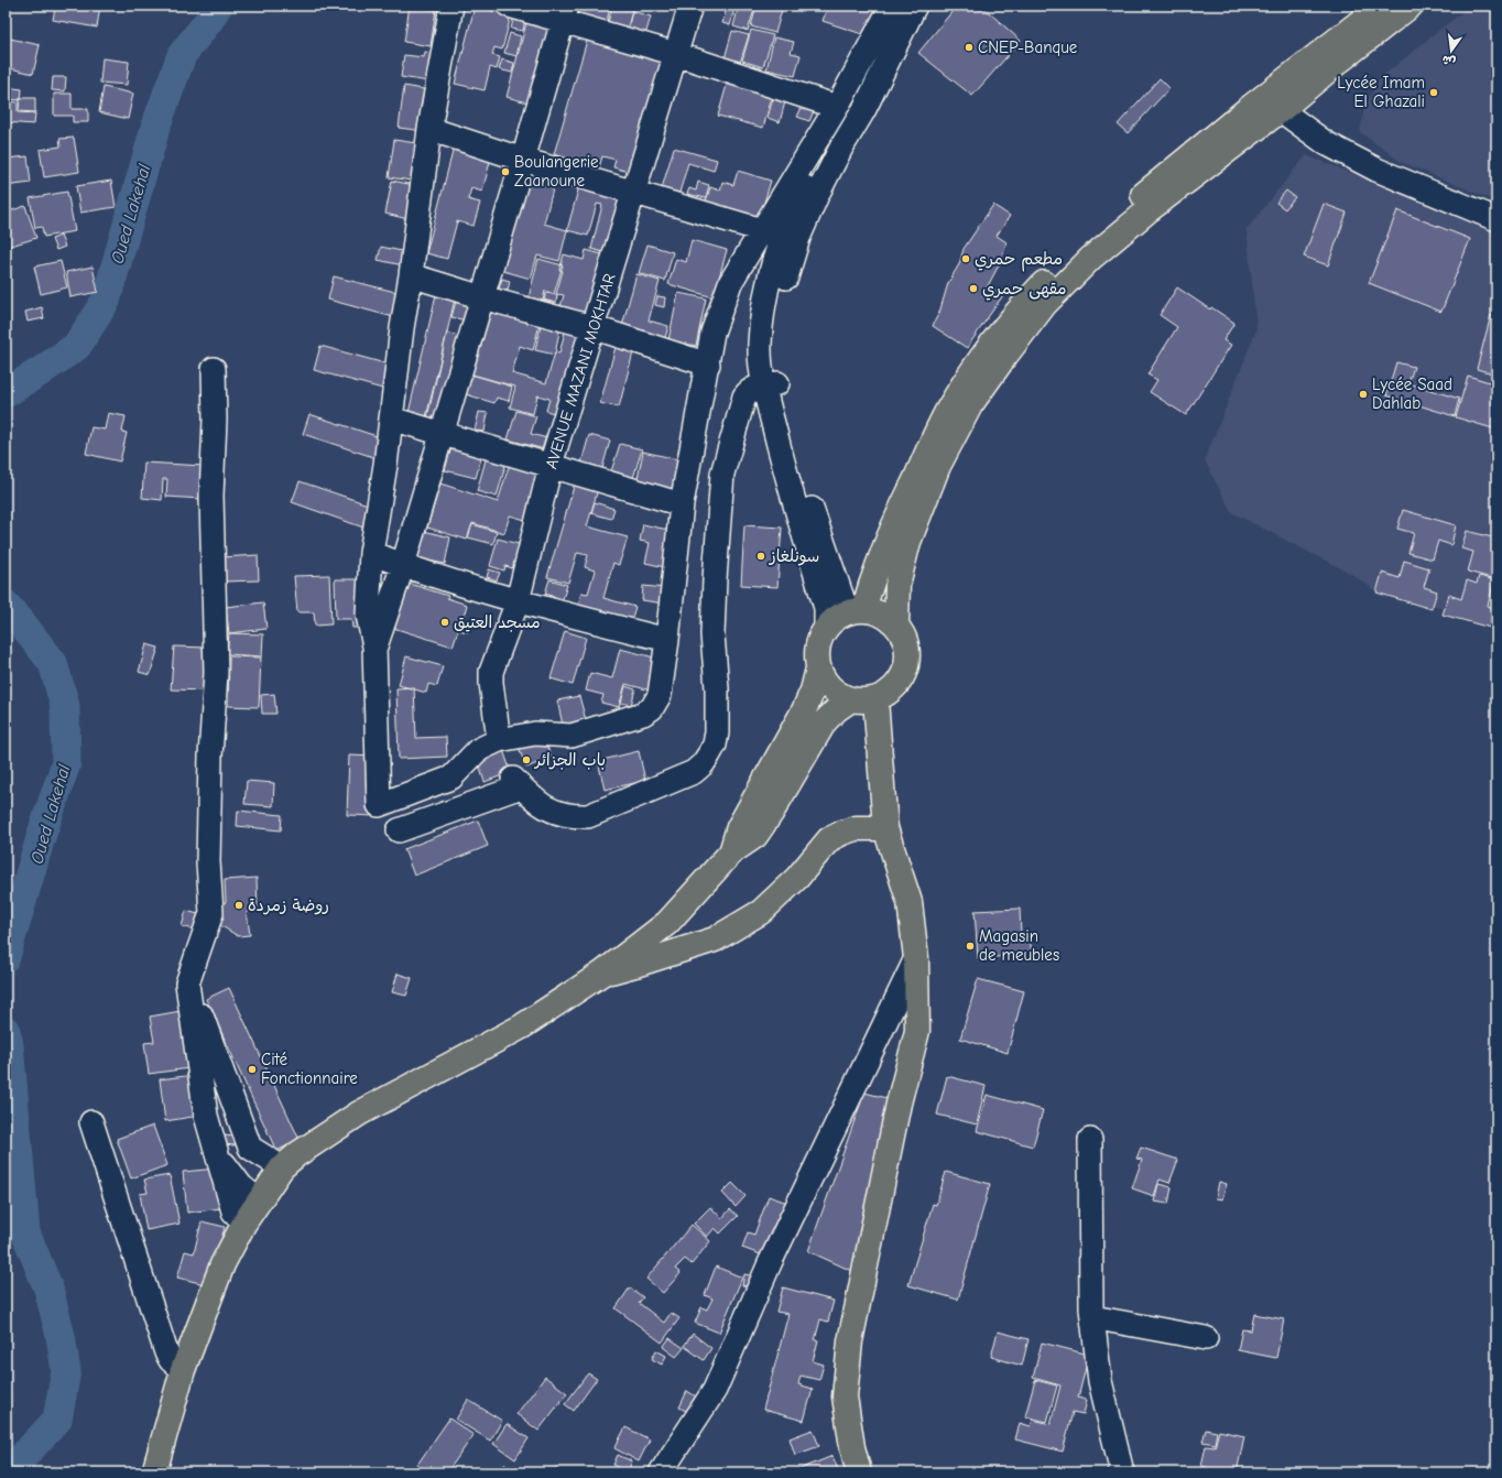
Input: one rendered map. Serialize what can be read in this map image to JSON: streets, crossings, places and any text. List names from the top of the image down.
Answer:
{
  "streets": {
    "street": ["AVENUE MAZANI MOKHTAR"]
  },
  "water": ["Oued Lakehal"],
  "places": [
    "CNEP-Banque",
    "Lycée Imam El Ghazali",
    "Boulangerie Zaanoune",
    "مطعم حمري",
    "مقهى حمري",
    "Lycée Saad Dahlab",
    "سونلغاز",
    "مسجد العتيق",
    "باب الجزائر",
    "روضة زمردة",
    "Magasin de meubles",
    "Cité Fonctionnaire"
  ],
  "north": "bottom"
}
